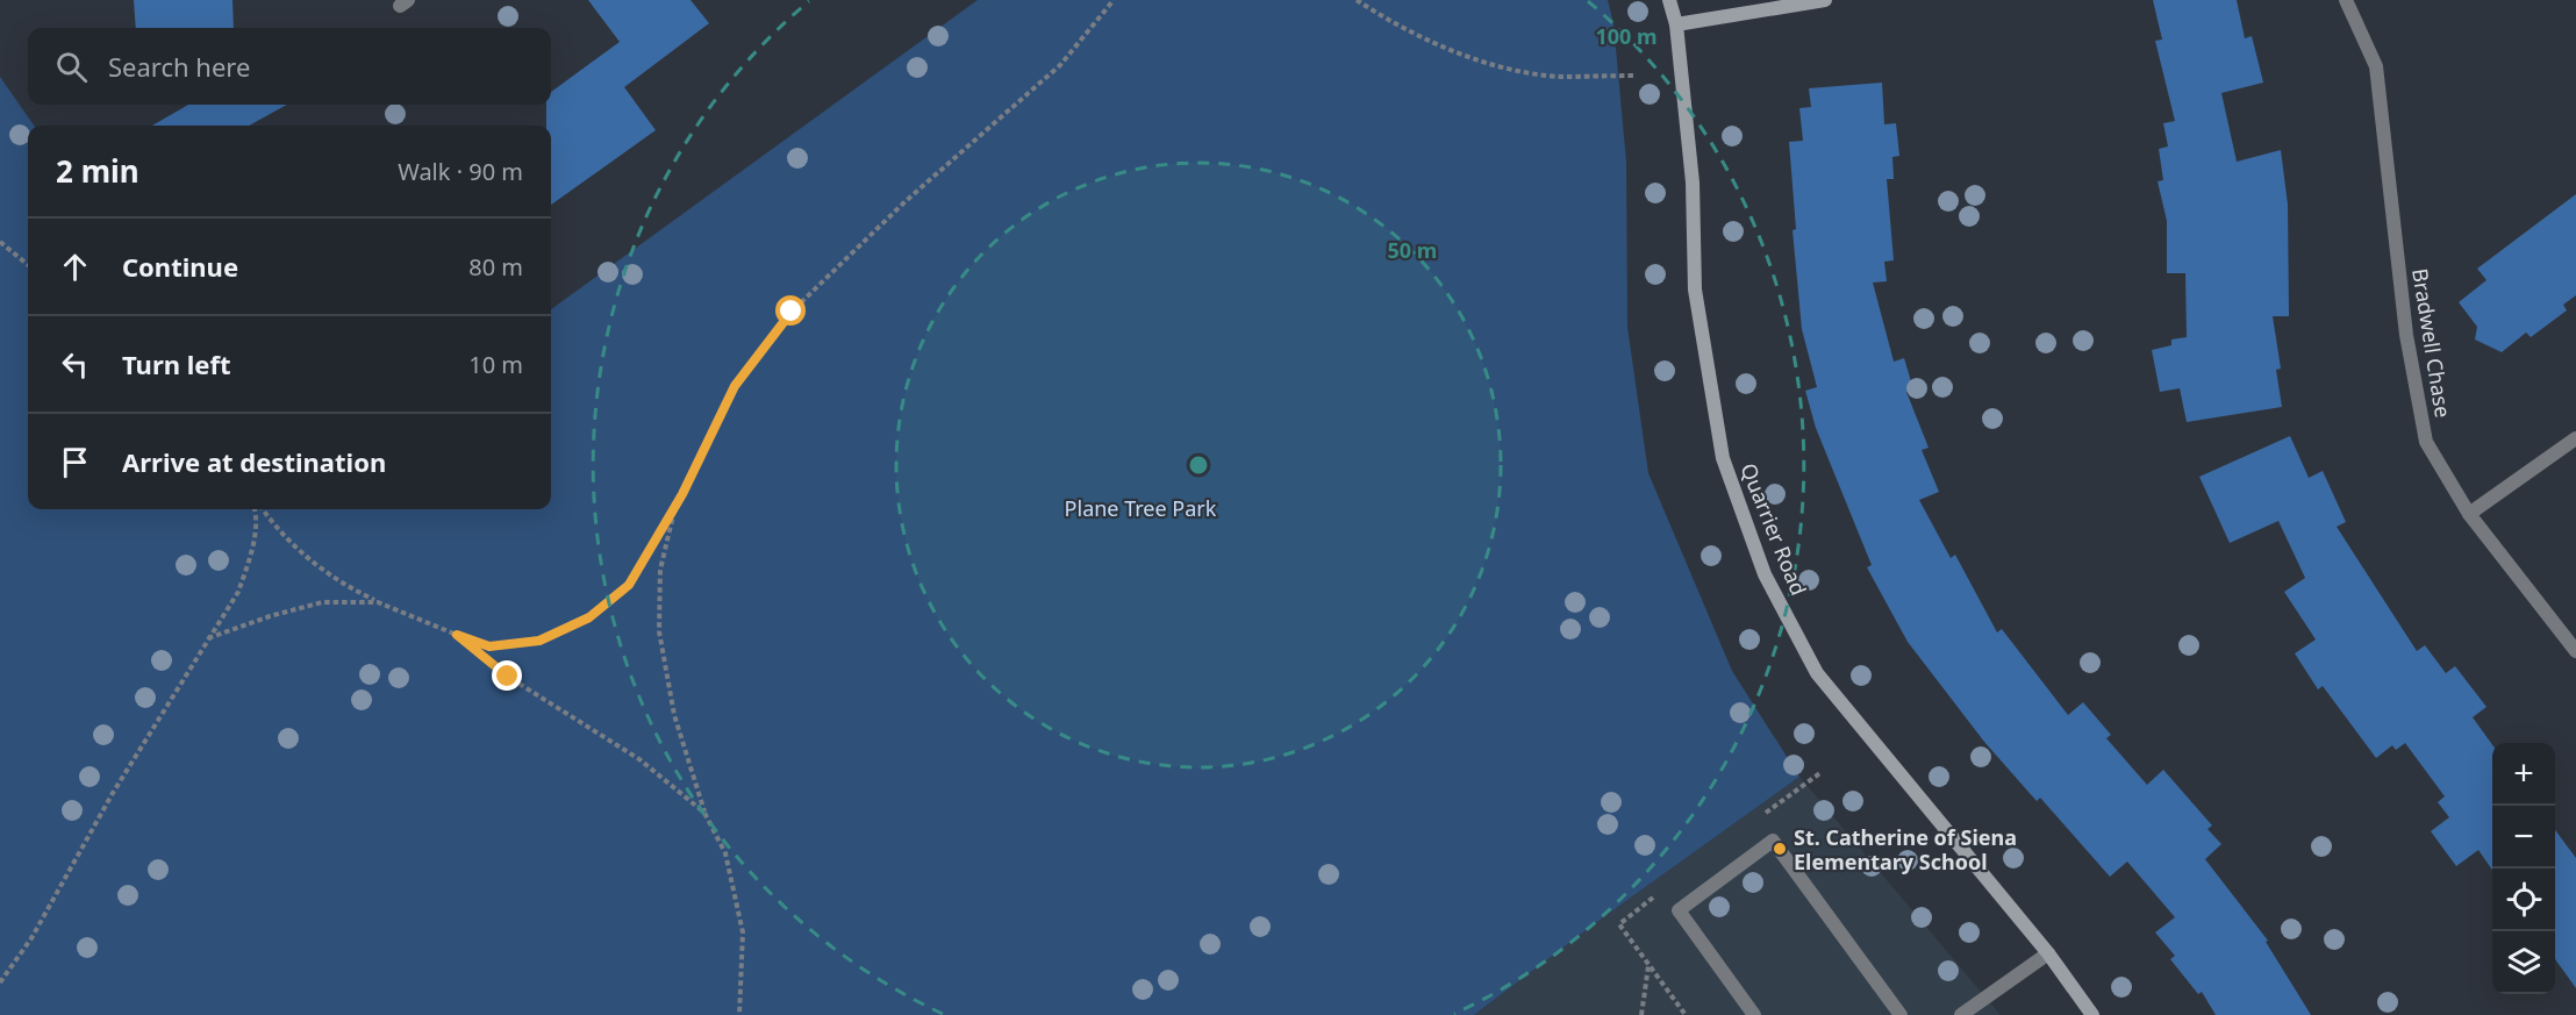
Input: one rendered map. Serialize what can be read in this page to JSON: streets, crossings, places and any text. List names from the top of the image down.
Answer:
{
  "streets": {
    "street": ["Bradwell Chase", "Quarrier Road"]
  },
  "parks": ["Plane Tree Park"],
  "places": ["St. Catherine of Siena Elementary School"],
  "page": {
    "search": "Search here",
    "heading": ["2 min", "Walk · 90 m"],
    "list": [
      ["Continue", "80 m"],
      ["Turn left", "10 m"],
      "Arrive at destination"
    ],
    "map_buttons": ["+", "−"]
  },
  "rings": ["100 m", "50 m"]
}
